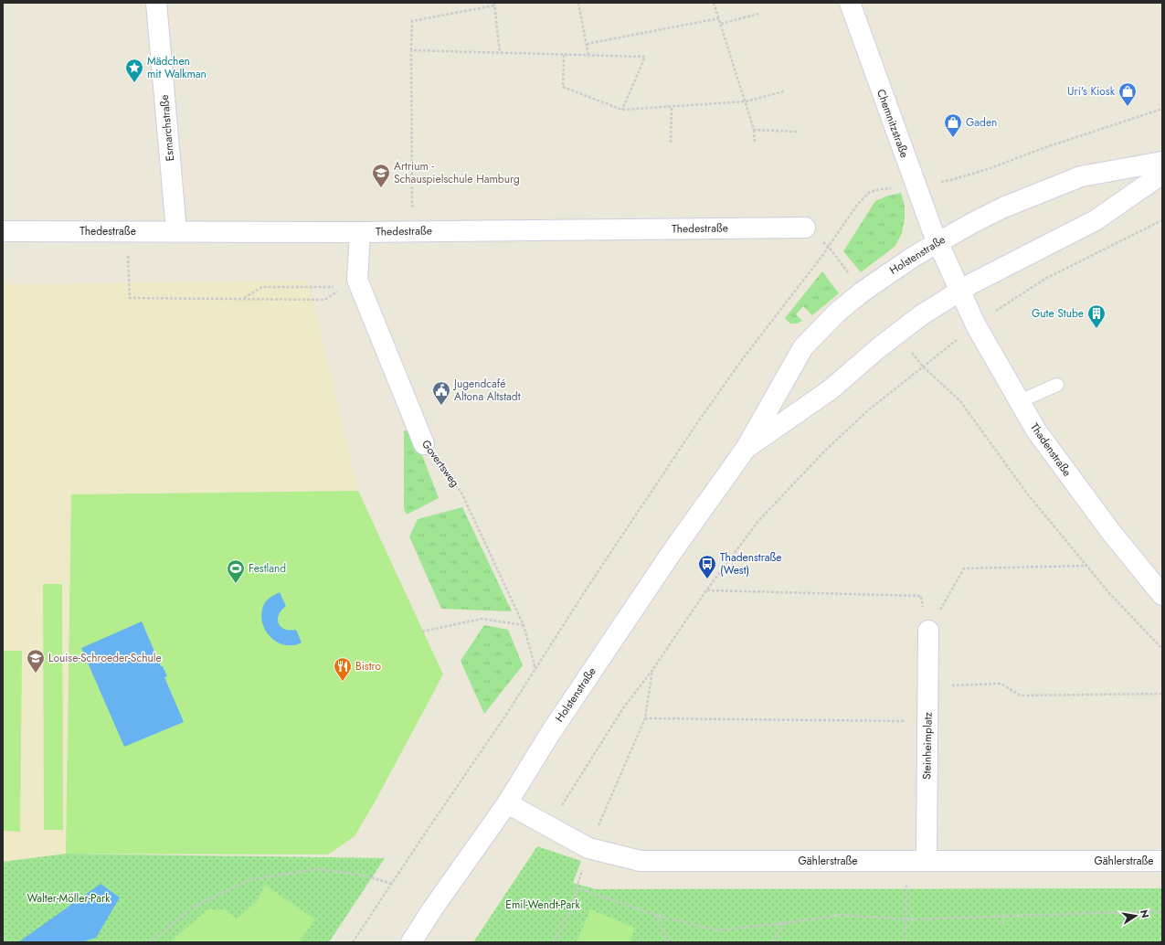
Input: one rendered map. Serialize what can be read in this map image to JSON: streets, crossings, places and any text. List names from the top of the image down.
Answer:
{
  "streets": {
    "street": [
      "Chemnitzstraße",
      "Esmarchstraße",
      "Thedestraße",
      "Holstenstraße",
      "Thadenstraße",
      "Govertsweg",
      "Steinheimplatz",
      "Gählerstraße"
    ]
  },
  "crossings": [
    ["Chemnitzstraße", "Holstenstraße"],
    ["Chemnitzstraße", "Thadenstraße"],
    ["Esmarchstraße", "Thedestraße"],
    ["Thedestraße", "Govertsweg"],
    ["Holstenstraße", "Thadenstraße"],
    ["Holstenstraße", "Gählerstraße"],
    ["Steinheimplatz", "Gählerstraße"]
  ],
  "parks": ["Walter-Möller-Park", "Emil-Wendt-Park"],
  "places": {
    "place": ["Mädchen mit Walkman"],
    "shop": ["Uri's Kiosk", "Gaden"],
    "school or university": ["Artrium - Schauspielschule Hamburg", "Louise-Schroeder-Schule"],
    "building": ["Gute Stube"],
    "public building": ["Jugendcafé Altona Altstadt"],
    "bus stop": ["Thadenstraße (West)"],
    "sports": ["Festland"],
    "restaurant": ["Bistro"]
  },
  "north": "right"
}
